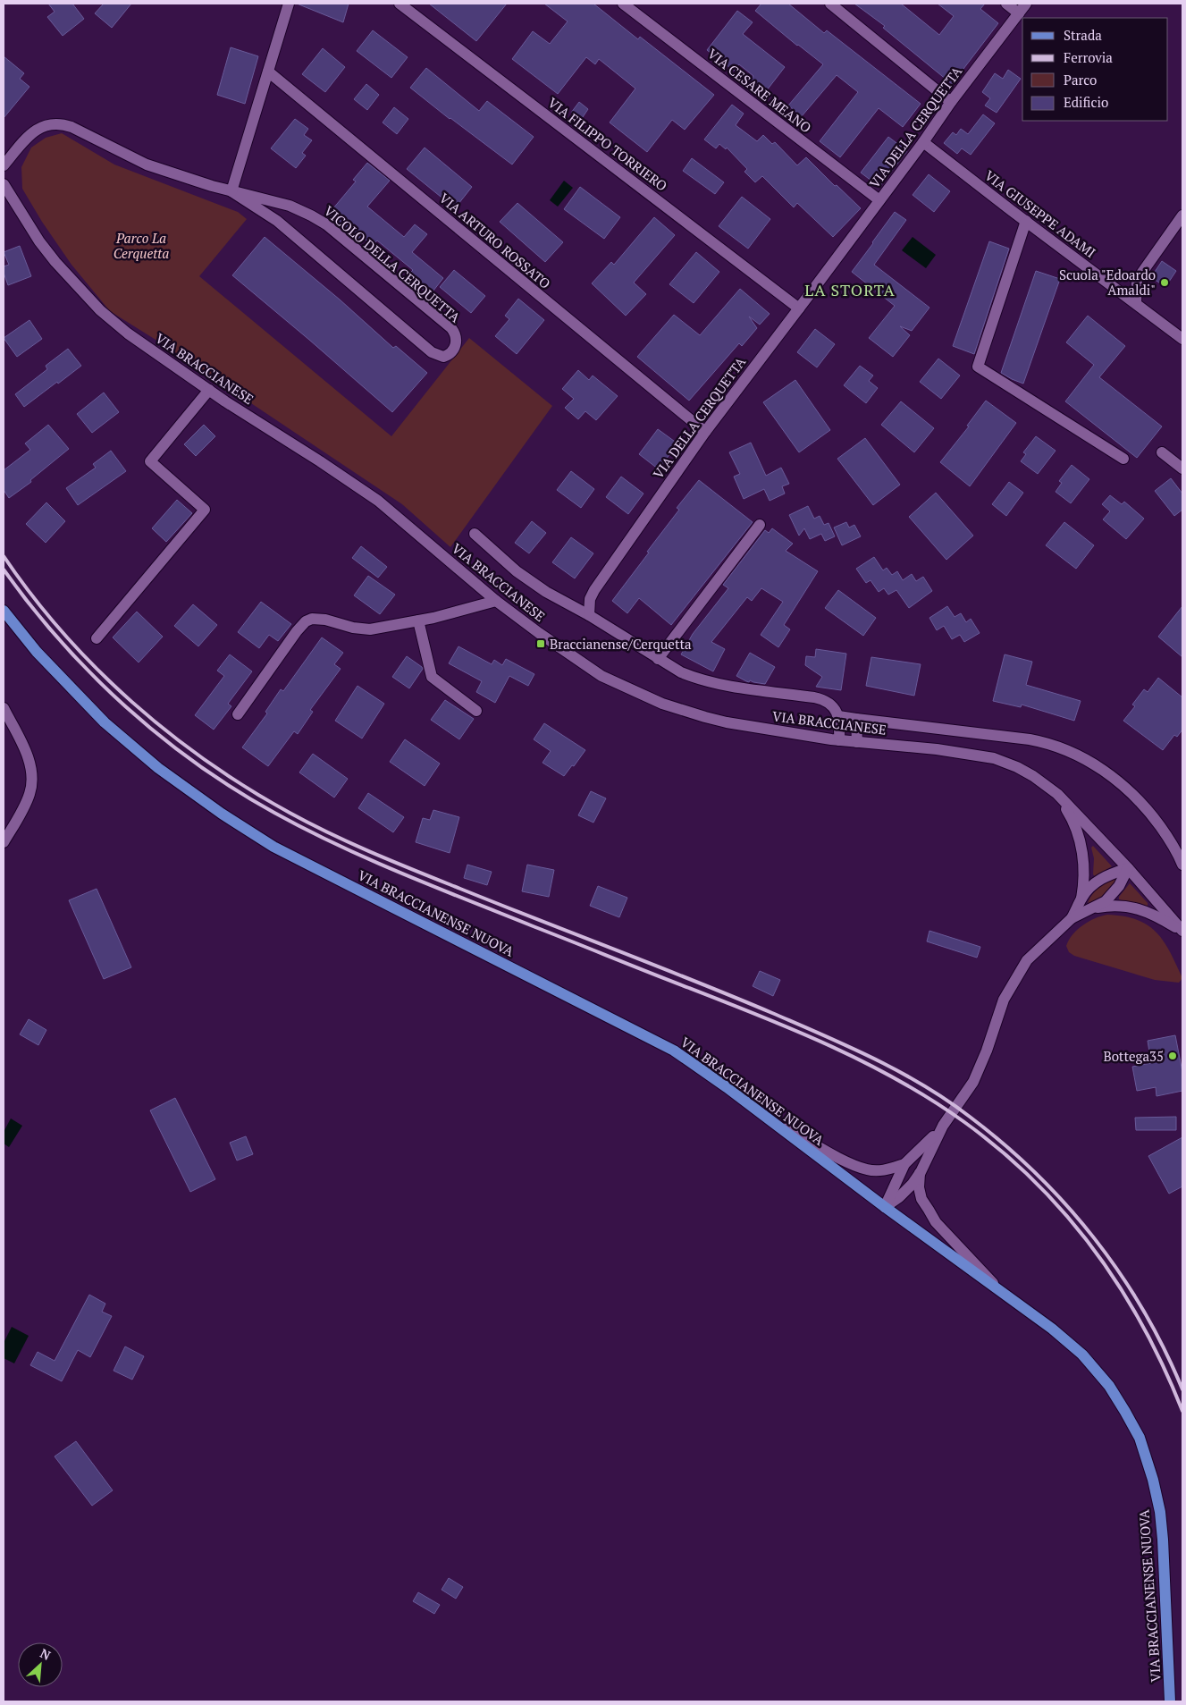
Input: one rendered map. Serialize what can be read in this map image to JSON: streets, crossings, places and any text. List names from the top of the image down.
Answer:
{
  "streets": {
    "main road": ["VIA BRACCIANENSE NUOVA"],
    "street": [
      "VIA CESARE MEANO",
      "VIA DELLA CERQUETTA",
      "VIA FILIPPO TORRIERO",
      "VIA GIUSEPPE ADAMI",
      "VIA ARTURO ROSSATO",
      "VICOLO DELLA CERQUETTA",
      "VIA BRACCIANESE"
    ]
  },
  "crossings": [
    ["VIA CESARE MEANO", "VIA DELLA CERQUETTA"],
    ["VIA DELLA CERQUETTA", "VIA FILIPPO TORRIERO"],
    ["VIA DELLA CERQUETTA", "VIA GIUSEPPE ADAMI"],
    ["VIA DELLA CERQUETTA", "VIA ARTURO ROSSATO"]
  ],
  "districts": ["LA STORTA"],
  "parks": ["Parco La Cerquetta"],
  "places": {
    "other": ["Scuola \"Edoardo Amaldi\"", "Bottega35"],
    "transit": ["Braccianense/Cerquetta"]
  },
  "legend": [
    "Strada",
    "Ferrovia",
    "Parco",
    "Edificio"
  ],
  "north": "top right"
}
